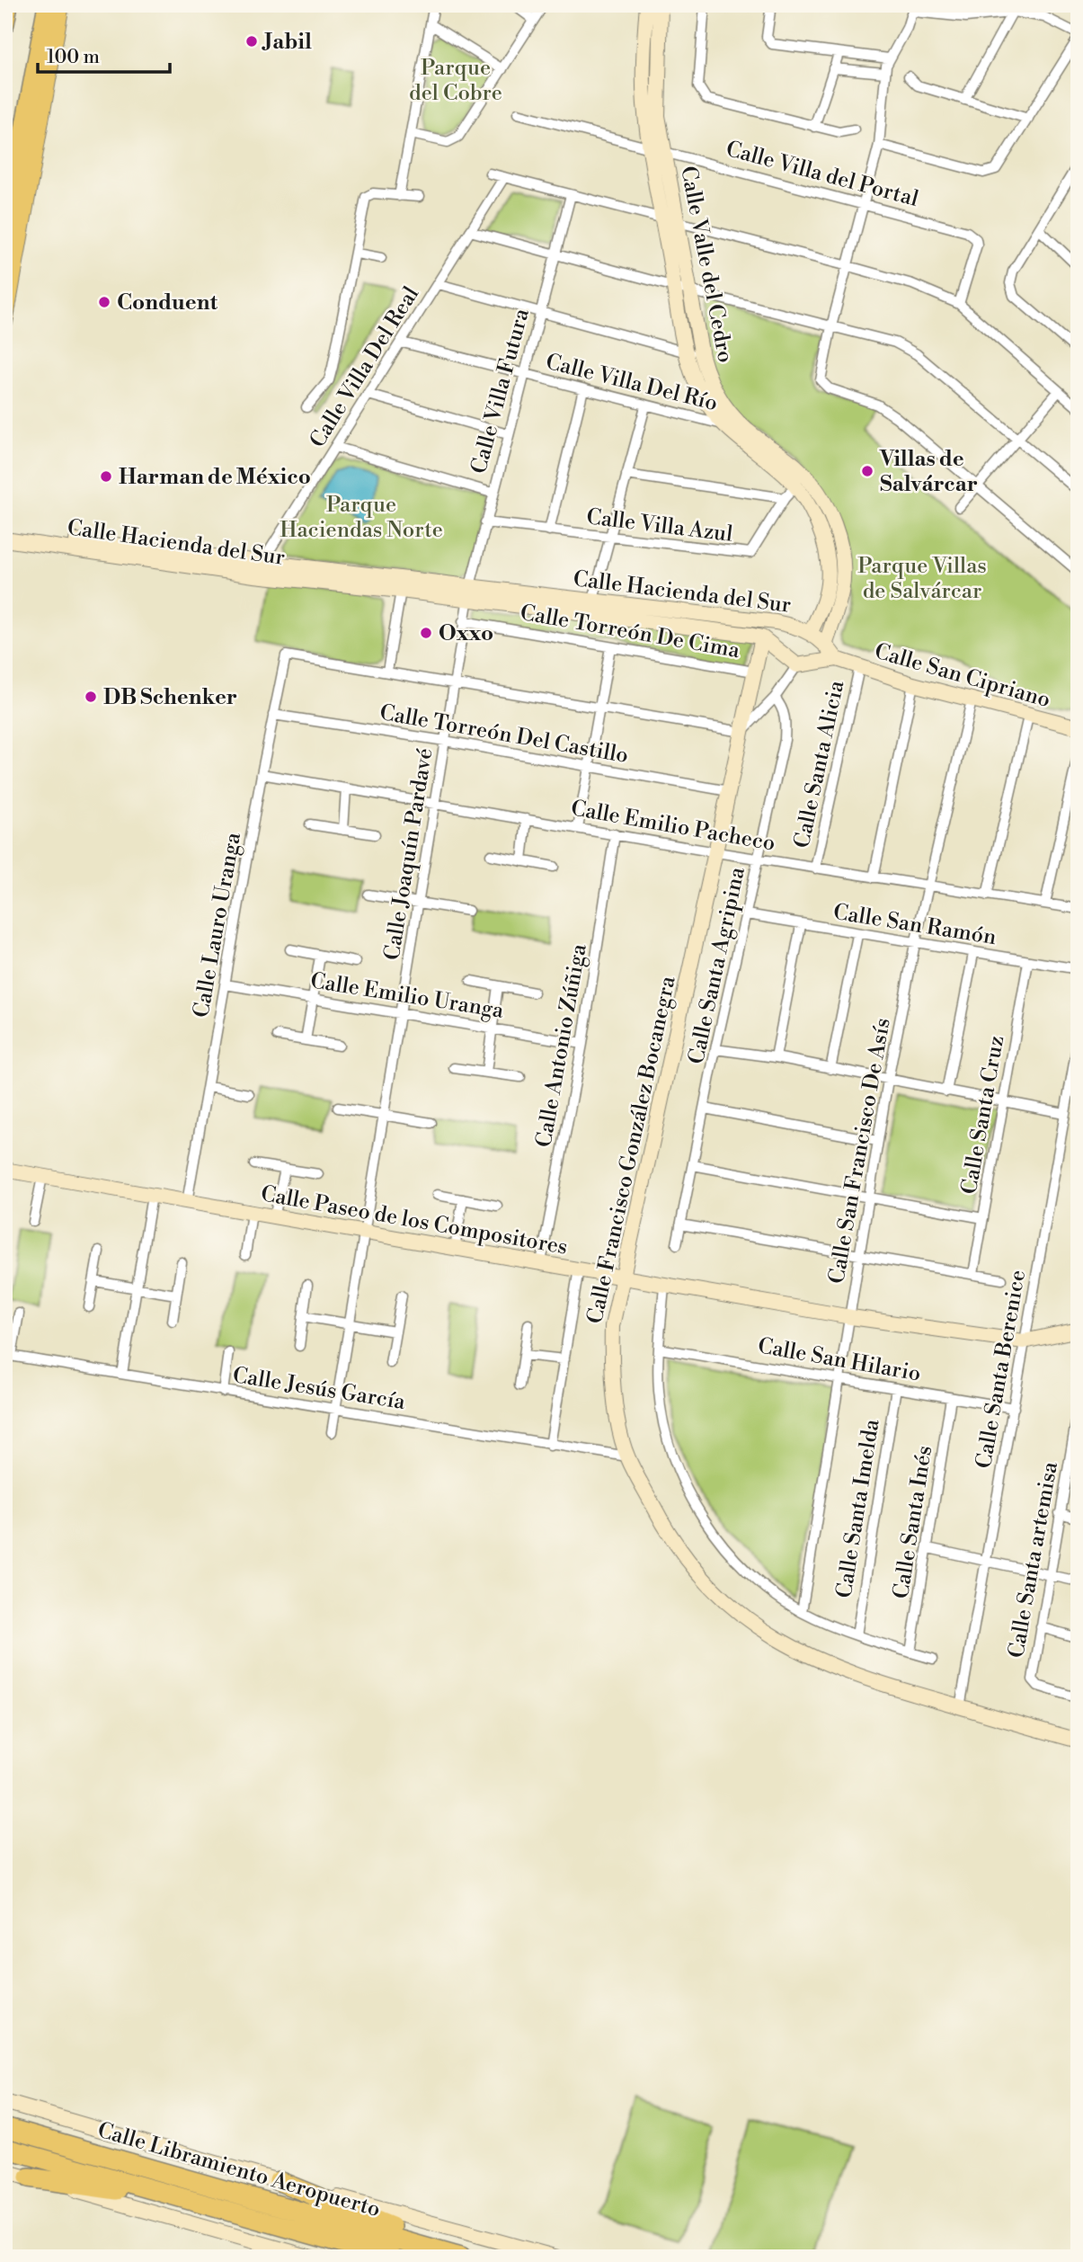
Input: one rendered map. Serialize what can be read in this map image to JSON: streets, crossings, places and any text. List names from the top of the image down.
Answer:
{
  "streets": {
    "highway": ["Calle Libramiento Aeropuerto"],
    "street": [
      "Calle Villa del Portal",
      "Calle Valle del Cedro",
      "Calle Villa Del Real",
      "Calle Villa Del Río",
      "Calle Villa Futura",
      "Calle Villa Azul",
      "Calle Hacienda del Sur",
      "Calle Torreón De Cima",
      "Calle San Cipriano",
      "Calle Torreón Del Castillo",
      "Calle Santa Alicia",
      "Calle Emilio Pacheco",
      "Calle Joaquín Pardavé",
      "Calle San Ramón",
      "Calle Lauro Uranga",
      "Calle Santa Agripina",
      "Calle Emilio Uranga",
      "Calle Antonio Zúñiga",
      "Calle Santa Cruz",
      "Calle Francisco González Bocanegra",
      "Calle San Francisco De Asís",
      "Calle Paseo de los Compositores",
      "Calle San Hilario",
      "Calle Santa Berenice",
      "Calle Jesús García",
      "Calle Santa Imelda",
      "Calle Santa Inés",
      "Calle Santa artemisa"
    ]
  },
  "crossings": [
    ["Calle Villa del Portal", "Calle Valle del Cedro"],
    ["Calle Valle del Cedro", "Calle Villa Del Río"],
    ["Calle Valle del Cedro", "Calle Villa Azul"],
    ["Calle Valle del Cedro", "Calle Hacienda del Sur"],
    ["Calle Villa Del Real", "Calle Villa Del Río"],
    ["Calle Villa Del Real", "Calle Hacienda del Sur"],
    ["Calle Villa Del Río", "Calle Villa Futura"],
    ["Calle Villa Futura", "Calle Villa Azul"],
    ["Calle Villa Futura", "Calle Hacienda del Sur"],
    ["Calle Villa Futura", "Calle Joaquín Pardavé"],
    ["Calle Hacienda del Sur", "Calle San Cipriano"],
    ["Calle Hacienda del Sur", "Calle Joaquín Pardavé"],
    ["Calle Hacienda del Sur", "Calle Francisco González Bocanegra"],
    ["Calle Torreón De Cima", "Calle Joaquín Pardavé"],
    ["Calle Torreón De Cima", "Calle Francisco González Bocanegra"],
    ["Calle San Cipriano", "Calle Santa Alicia"],
    ["Calle San Cipriano", "Calle San Francisco De Asís"],
    ["Calle Torreón Del Castillo", "Calle Joaquín Pardavé"],
    ["Calle Torreón Del Castillo", "Calle Lauro Uranga"],
    ["Calle Torreón Del Castillo", "Calle Francisco González Bocanegra"],
    ["Calle Santa Alicia", "Calle Emilio Pacheco"],
    ["Calle Emilio Pacheco", "Calle Joaquín Pardavé"],
    ["Calle Emilio Pacheco", "Calle Lauro Uranga"],
    ["Calle Emilio Pacheco", "Calle Santa Agripina"],
    ["Calle Emilio Pacheco", "Calle Antonio Zúñiga"],
    ["Calle Emilio Pacheco", "Calle Francisco González Bocanegra"],
    ["Calle Emilio Pacheco", "Calle San Francisco De Asís"],
    ["Calle Joaquín Pardavé", "Calle Emilio Uranga"],
    ["Calle Joaquín Pardavé", "Calle Paseo de los Compositores"],
    ["Calle Joaquín Pardavé", "Calle Jesús García"],
    ["Calle San Ramón", "Calle Santa Agripina"],
    ["Calle San Ramón", "Calle Santa Cruz"],
    ["Calle San Ramón", "Calle San Francisco De Asís"],
    ["Calle Lauro Uranga", "Calle Emilio Uranga"],
    ["Calle Lauro Uranga", "Calle Paseo de los Compositores"],
    ["Calle Emilio Uranga", "Calle Antonio Zúñiga"],
    ["Calle Antonio Zúñiga", "Calle Paseo de los Compositores"],
    ["Calle Francisco González Bocanegra", "Calle Paseo de los Compositores"],
    ["Calle Francisco González Bocanegra", "Calle Santa Berenice"],
    ["Calle Francisco González Bocanegra", "Calle Jesús García"],
    ["Calle San Francisco De Asís", "Calle Paseo de los Compositores"],
    ["Calle San Francisco De Asís", "Calle San Hilario"],
    ["Calle Paseo de los Compositores", "Calle Santa Berenice"],
    ["Calle San Hilario", "Calle Santa Berenice"],
    ["Calle San Hilario", "Calle Santa Imelda"],
    ["Calle San Hilario", "Calle Santa Inés"]
  ],
  "parks": ["Parque del Cobre", "Parque Haciendas Norte", "Parque Villas de Salvárcar"],
  "places": [
    "Jabil",
    "Conduent",
    "Villas de Salvárcar",
    "Harman de México",
    "Oxxo",
    "DB Schenker"
  ],
  "scale_bar": "100 m"
}
